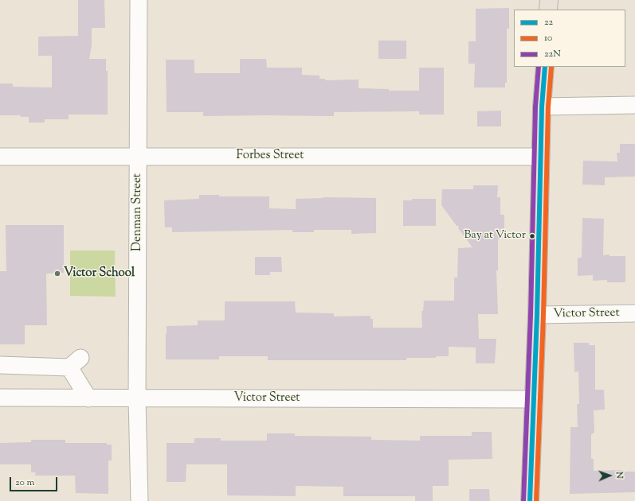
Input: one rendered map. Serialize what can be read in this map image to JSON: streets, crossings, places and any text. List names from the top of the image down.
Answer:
{
  "streets": {
    "street": ["Forbes Street", "Denman Street", "Victor Street"]
  },
  "crossings": [
    ["Forbes Street", "Denman Street"],
    ["Denman Street", "Victor Street"]
  ],
  "places": ["Bay at Victor", "Victor School"],
  "lines": ["transit line 22", "transit line 10", "transit line 22N"],
  "legend": ["22", "10", "22N"],
  "scale_bar": "20 m",
  "north": "right"
}
